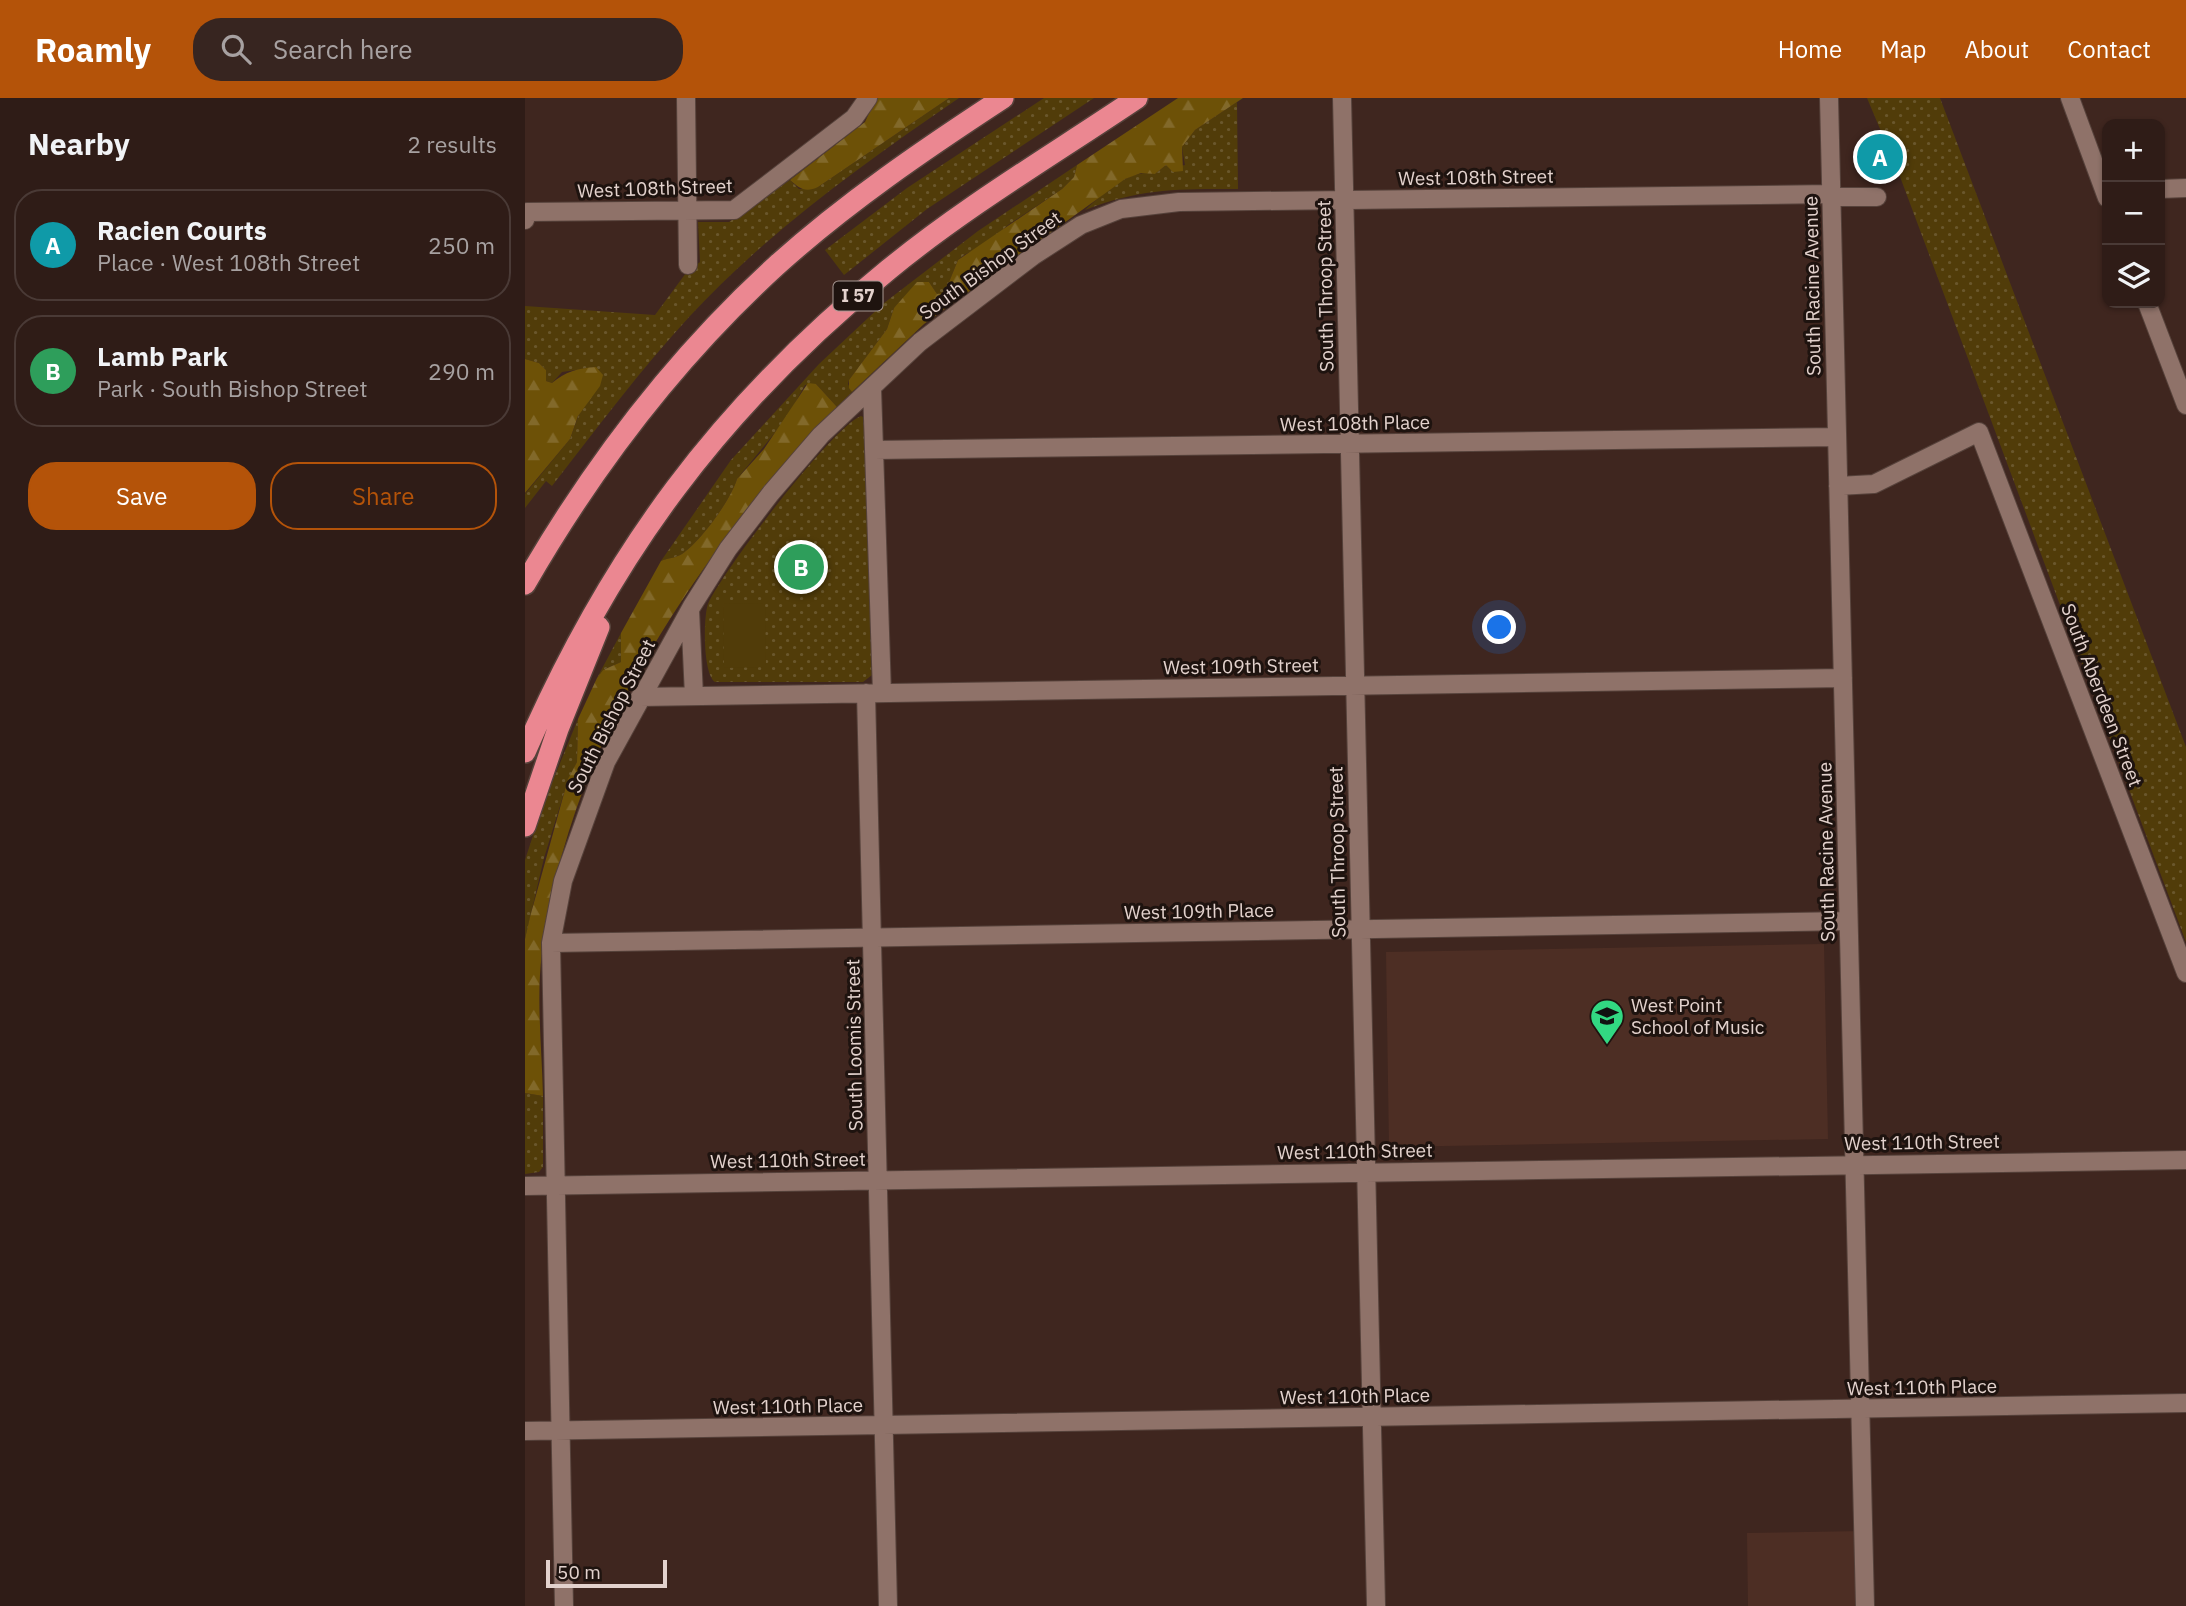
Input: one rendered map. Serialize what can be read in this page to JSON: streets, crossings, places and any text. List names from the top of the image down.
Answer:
{
  "streets": {
    "highway": ["I 57"],
    "street": [
      "West 108th Street",
      "South Bishop Street",
      "South Throop Street",
      "South Racine Avenue",
      "West 108th Place",
      "West 109th Street",
      "South Aberdeen Street",
      "West 109th Place",
      "South Loomis Street",
      "West 110th Street",
      "West 110th Place"
    ]
  },
  "crossings": [
    ["West 108th Street", "South Bishop Street"],
    ["West 108th Street", "South Throop Street"],
    ["West 108th Street", "South Racine Avenue"],
    ["South Bishop Street", "West 109th Street"],
    ["South Bishop Street", "West 109th Place"],
    ["South Bishop Street", "South Loomis Street"],
    ["South Bishop Street", "West 110th Street"],
    ["South Bishop Street", "West 110th Place"],
    ["South Throop Street", "West 108th Place"],
    ["South Throop Street", "West 109th Street"],
    ["South Throop Street", "West 109th Place"],
    ["South Throop Street", "West 110th Street"],
    ["South Throop Street", "West 110th Place"],
    ["South Racine Avenue", "West 108th Place"],
    ["South Racine Avenue", "West 109th Street"],
    ["South Racine Avenue", "South Aberdeen Street"],
    ["South Racine Avenue", "West 109th Place"],
    ["South Racine Avenue", "West 110th Street"],
    ["South Racine Avenue", "West 110th Place"],
    ["West 108th Place", "South Loomis Street"],
    ["West 109th Street", "South Loomis Street"],
    ["West 109th Place", "South Loomis Street"],
    ["South Loomis Street", "West 110th Street"],
    ["South Loomis Street", "West 110th Place"]
  ],
  "places": {
    "school or university": ["West Point School of Music"]
  },
  "scale_bar": "50 m",
  "page": {
    "header": "Roamly",
    "search": "Search here",
    "nav": [
      "Home",
      "Map",
      "About",
      "Contact"
    ],
    "heading": ["Nearby", "2 results"],
    "map_buttons": ["+", "−"],
    "pins": ["A", "B"],
    "list": [
      {
        "mark": "A",
        "name": "Racien Courts",
        "note": "Place · West 108th Street",
        "value": "250 m"
      },
      {
        "mark": "B",
        "name": "Lamb Park",
        "note": "Park · South Bishop Street",
        "value": "290 m"
      }
    ],
    "buttons": ["Save", "Share"],
    "scale": "50 m"
  }
}
